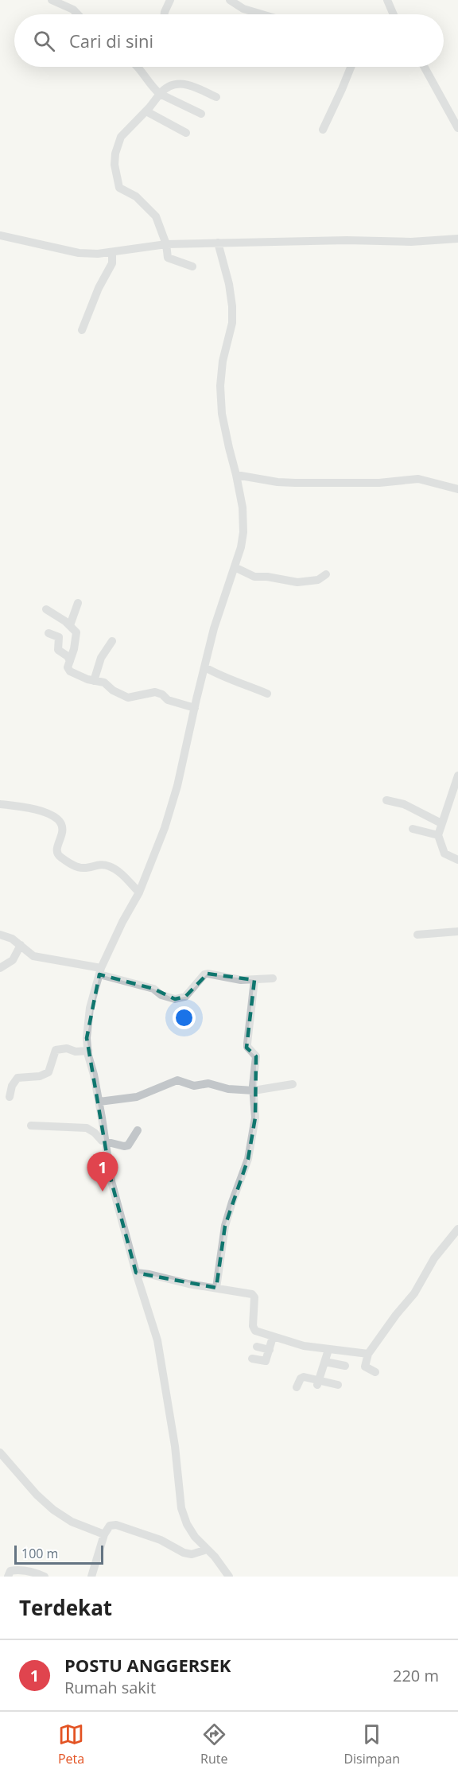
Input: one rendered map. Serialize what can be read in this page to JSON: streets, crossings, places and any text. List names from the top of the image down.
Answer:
{
  "scale_bar": "100 m",
  "page": {
    "search": "Cari di sini",
    "pins": "1",
    "scale": "100 m",
    "heading": "Terdekat",
    "list": [
      {
        "mark": "1",
        "name": "POSTU ANGGERSEK",
        "note": "Rumah sakit",
        "value": "220 m"
      }
    ],
    "nav": ["Peta", "Rute", "Disimpan"]
  }
}
